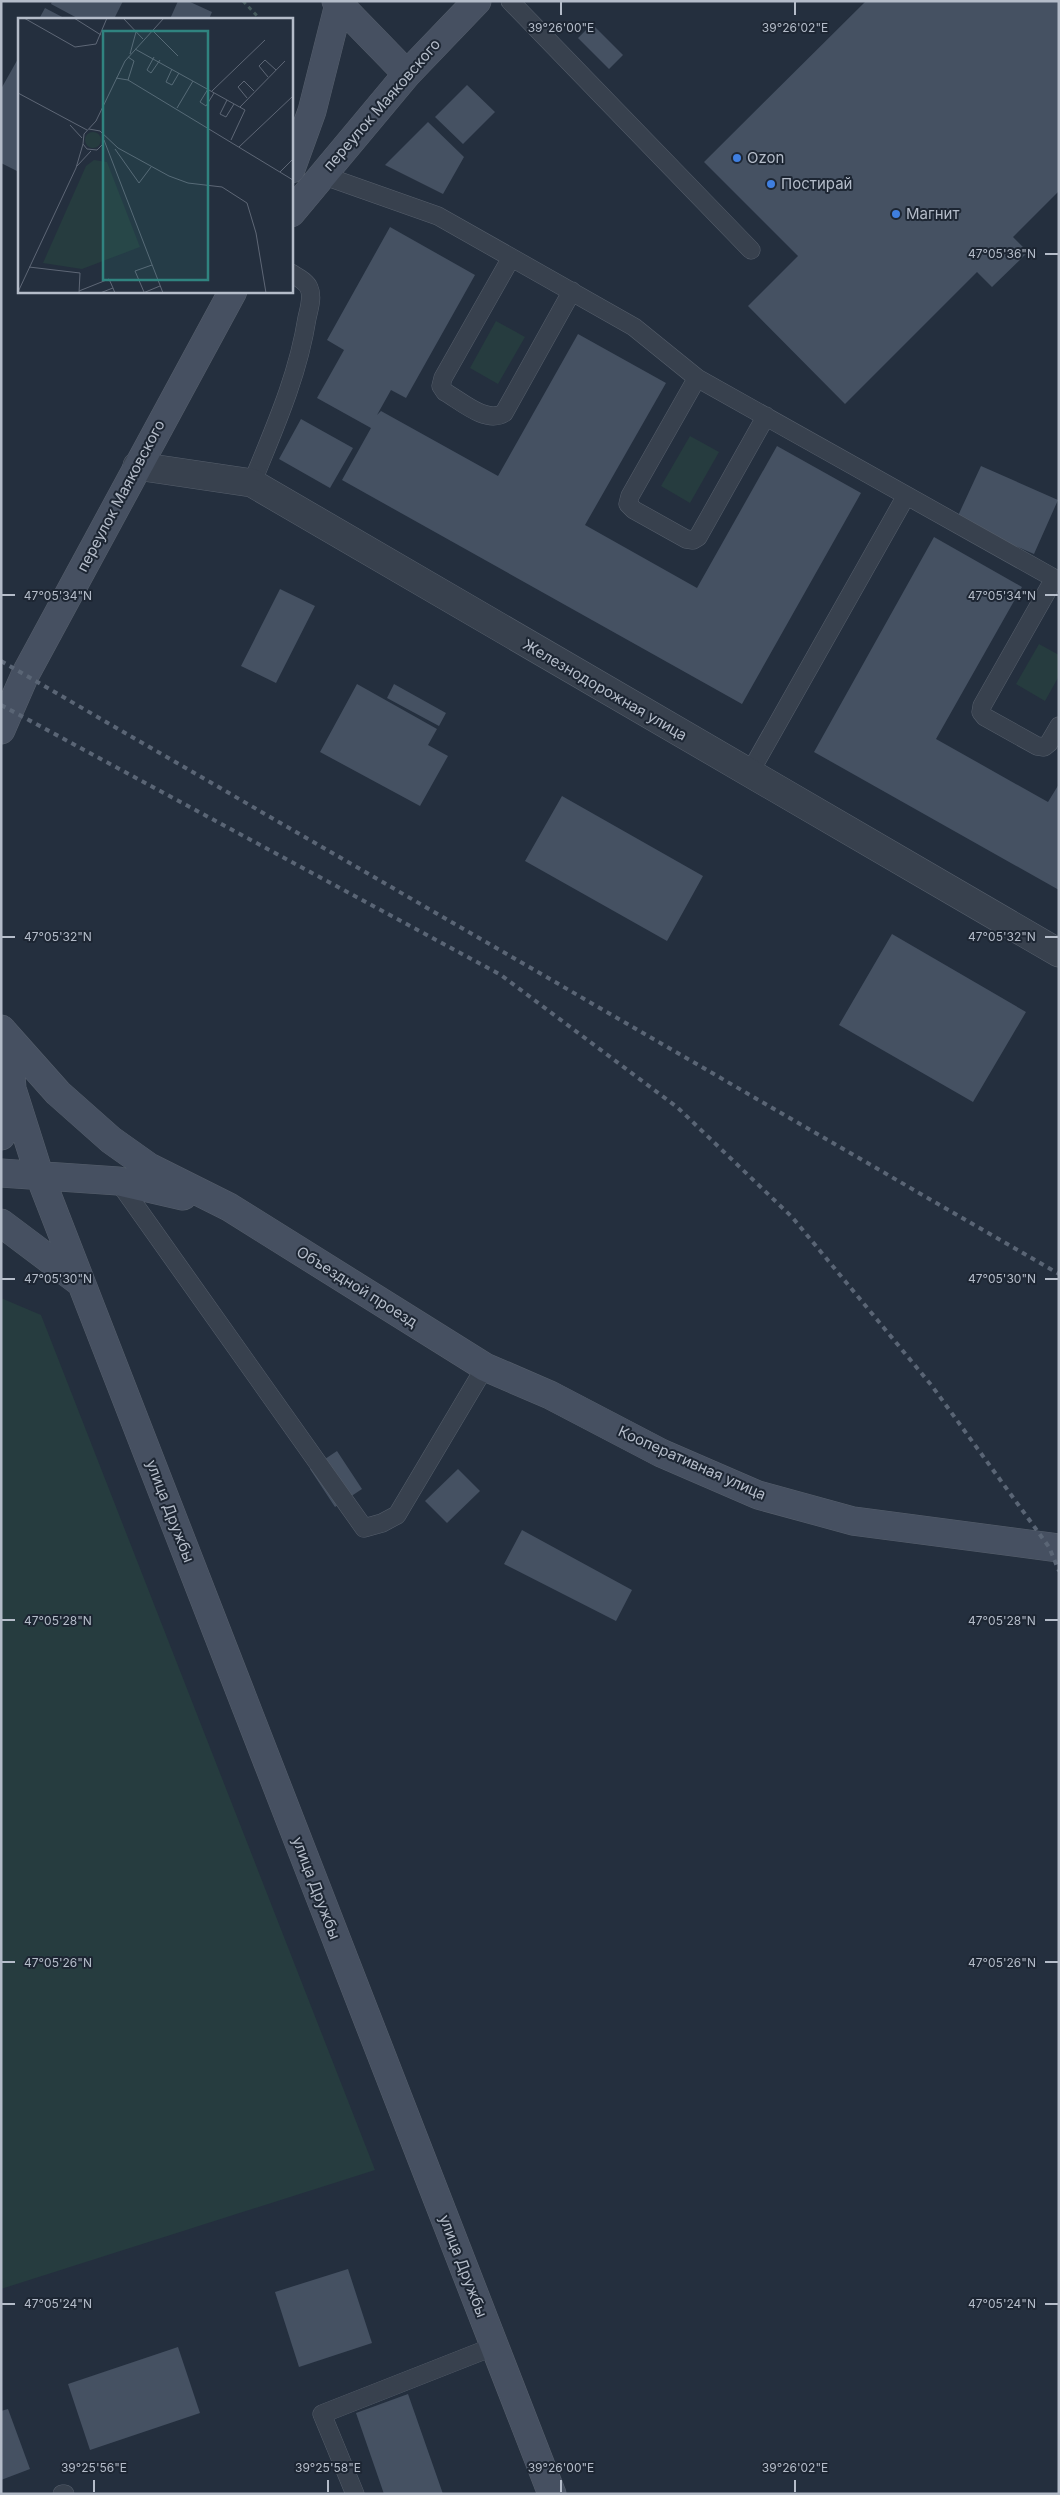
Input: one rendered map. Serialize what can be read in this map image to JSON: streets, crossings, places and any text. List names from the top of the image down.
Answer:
{
  "streets": {
    "main road": [
      "переулок Маяковского",
      "Объездной проезд",
      "Кооперативная улица",
      "улица Дружбы"
    ],
    "street": ["Железнодорожная улица"]
  },
  "crossings": [
    ["переулок Маяковского", "Железнодорожная улица"],
    ["Объездной проезд", "Кооперативная улица"]
  ],
  "places": ["Ozon", "Постирай", "Магнит"],
  "coordinates": [
    "39°26'00\"E",
    "39°26'02\"E",
    "47°05'36\"N",
    "47°05'34\"N",
    "47°05'32\"N",
    "47°05'30\"N",
    "47°05'28\"N",
    "47°05'26\"N",
    "47°05'24\"N",
    "39°25'56\"E",
    "39°25'58\"E"
  ]
}
